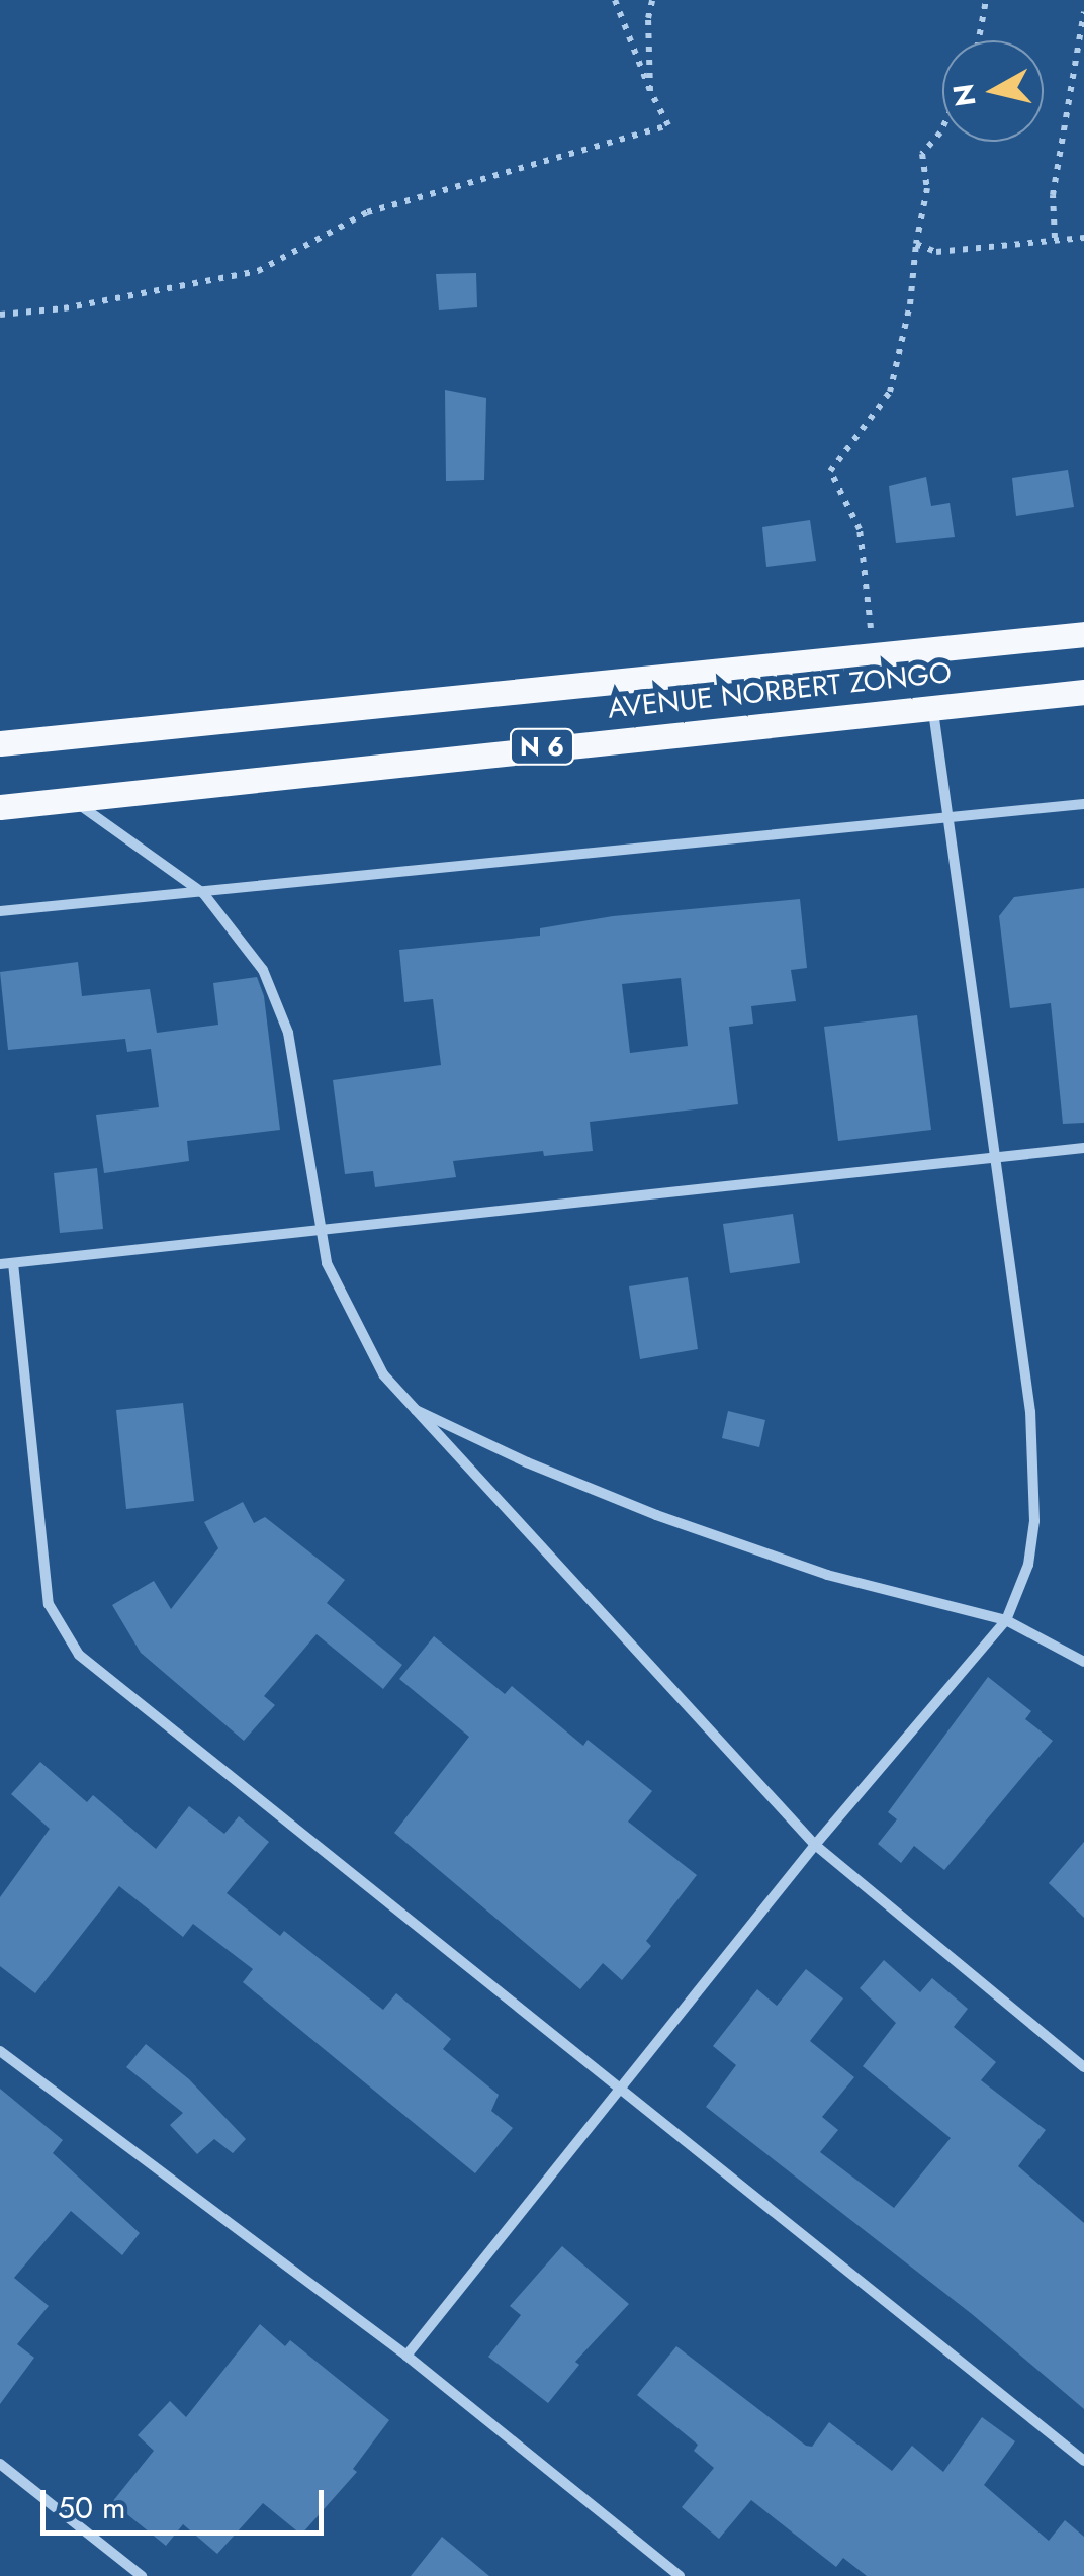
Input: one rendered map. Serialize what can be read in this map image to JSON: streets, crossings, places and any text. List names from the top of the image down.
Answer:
{
  "streets": {
    "main road": ["AVENUE NORBERT ZONGO", "N 6"]
  },
  "scale_bar": "50 m",
  "north": "left"
}
